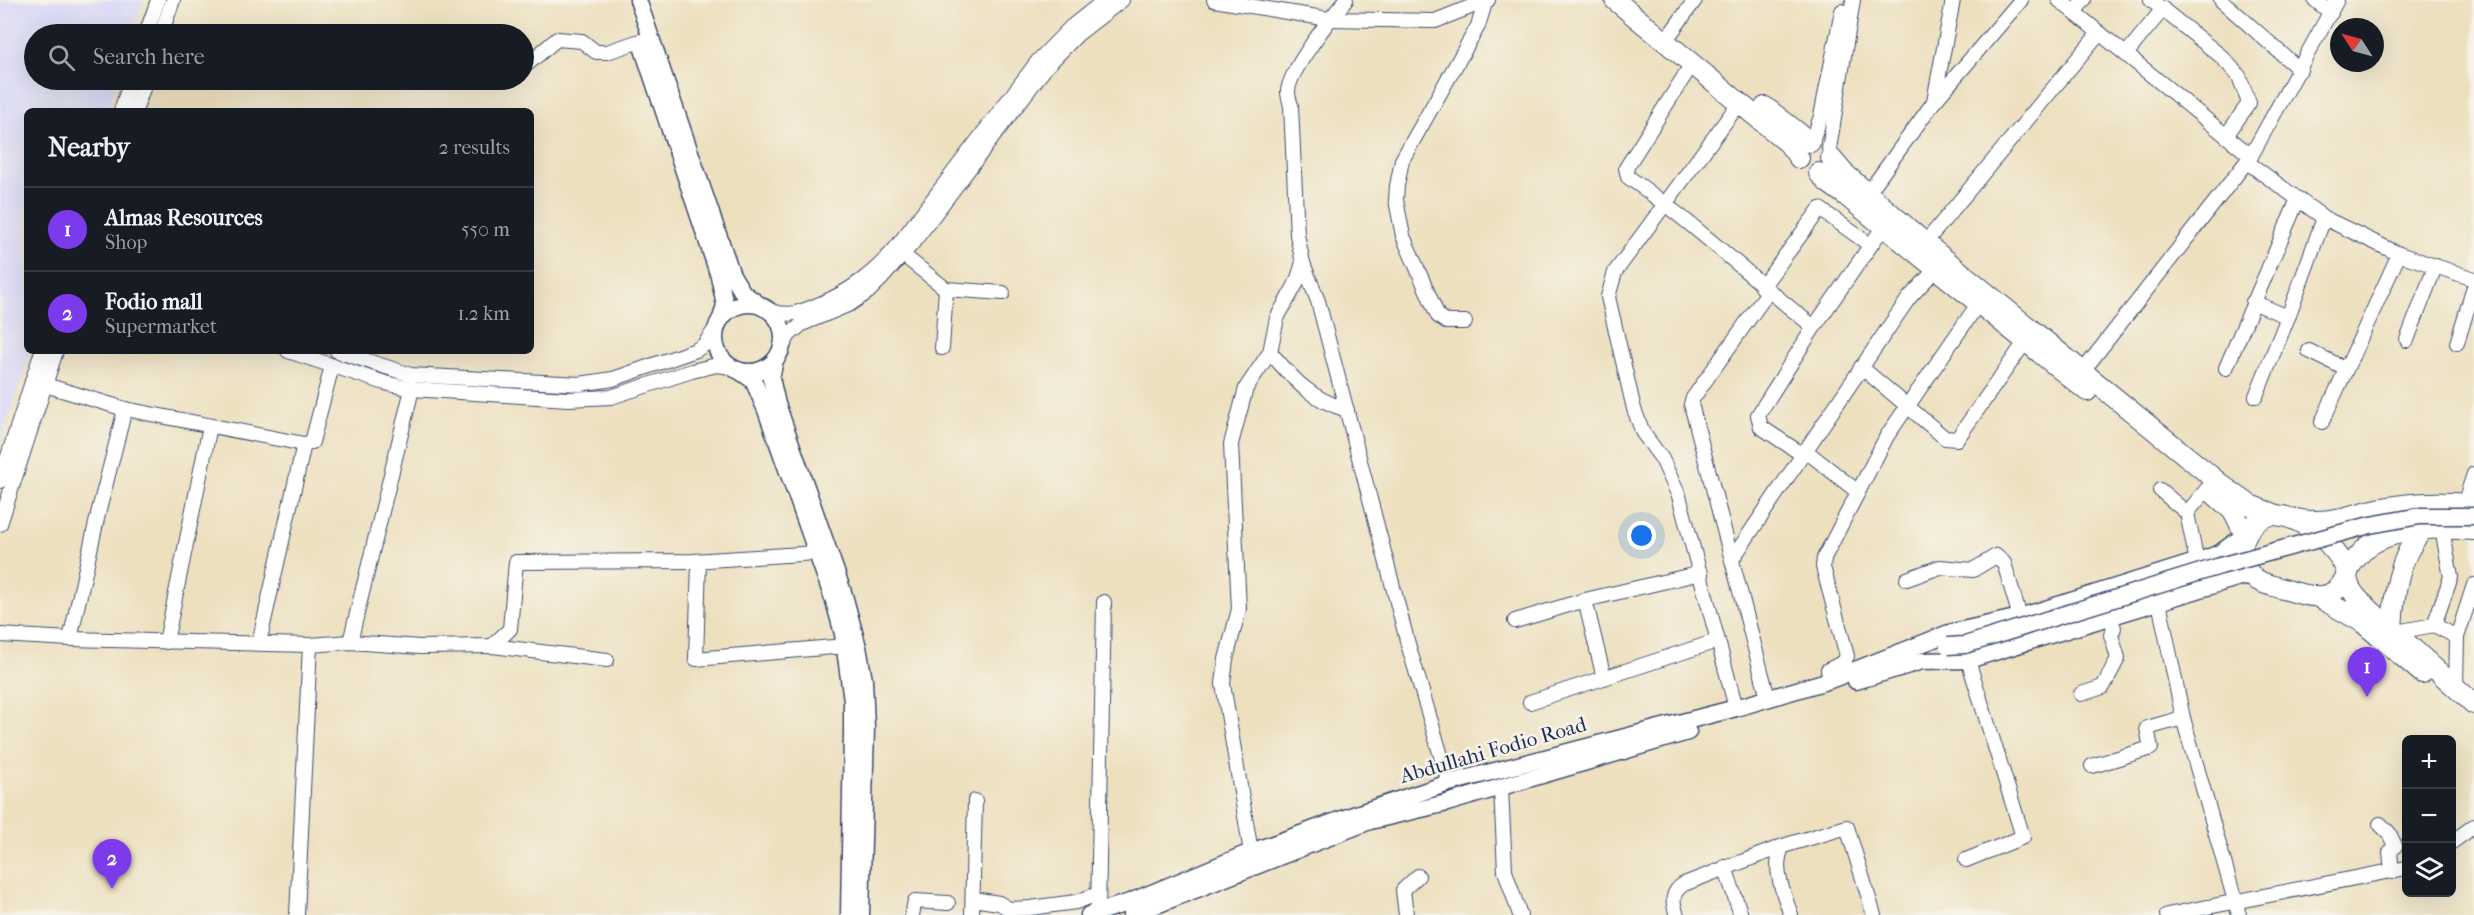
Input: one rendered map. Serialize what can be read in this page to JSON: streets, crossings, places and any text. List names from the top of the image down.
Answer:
{
  "streets": {
    "main road": ["Abdullahi Fodio Road"]
  },
  "north": "top left",
  "page": {
    "search": "Search here",
    "heading": ["Nearby", "2 results"],
    "list": [
      {
        "mark": "1",
        "name": "Almas Resources",
        "note": "Shop",
        "value": "550 m"
      },
      {
        "mark": "2",
        "name": "Fodio mall",
        "note": "Supermarket",
        "value": "1.2 km"
      }
    ],
    "pins": ["1", "2"],
    "map_buttons": ["+", "−"]
  }
}
